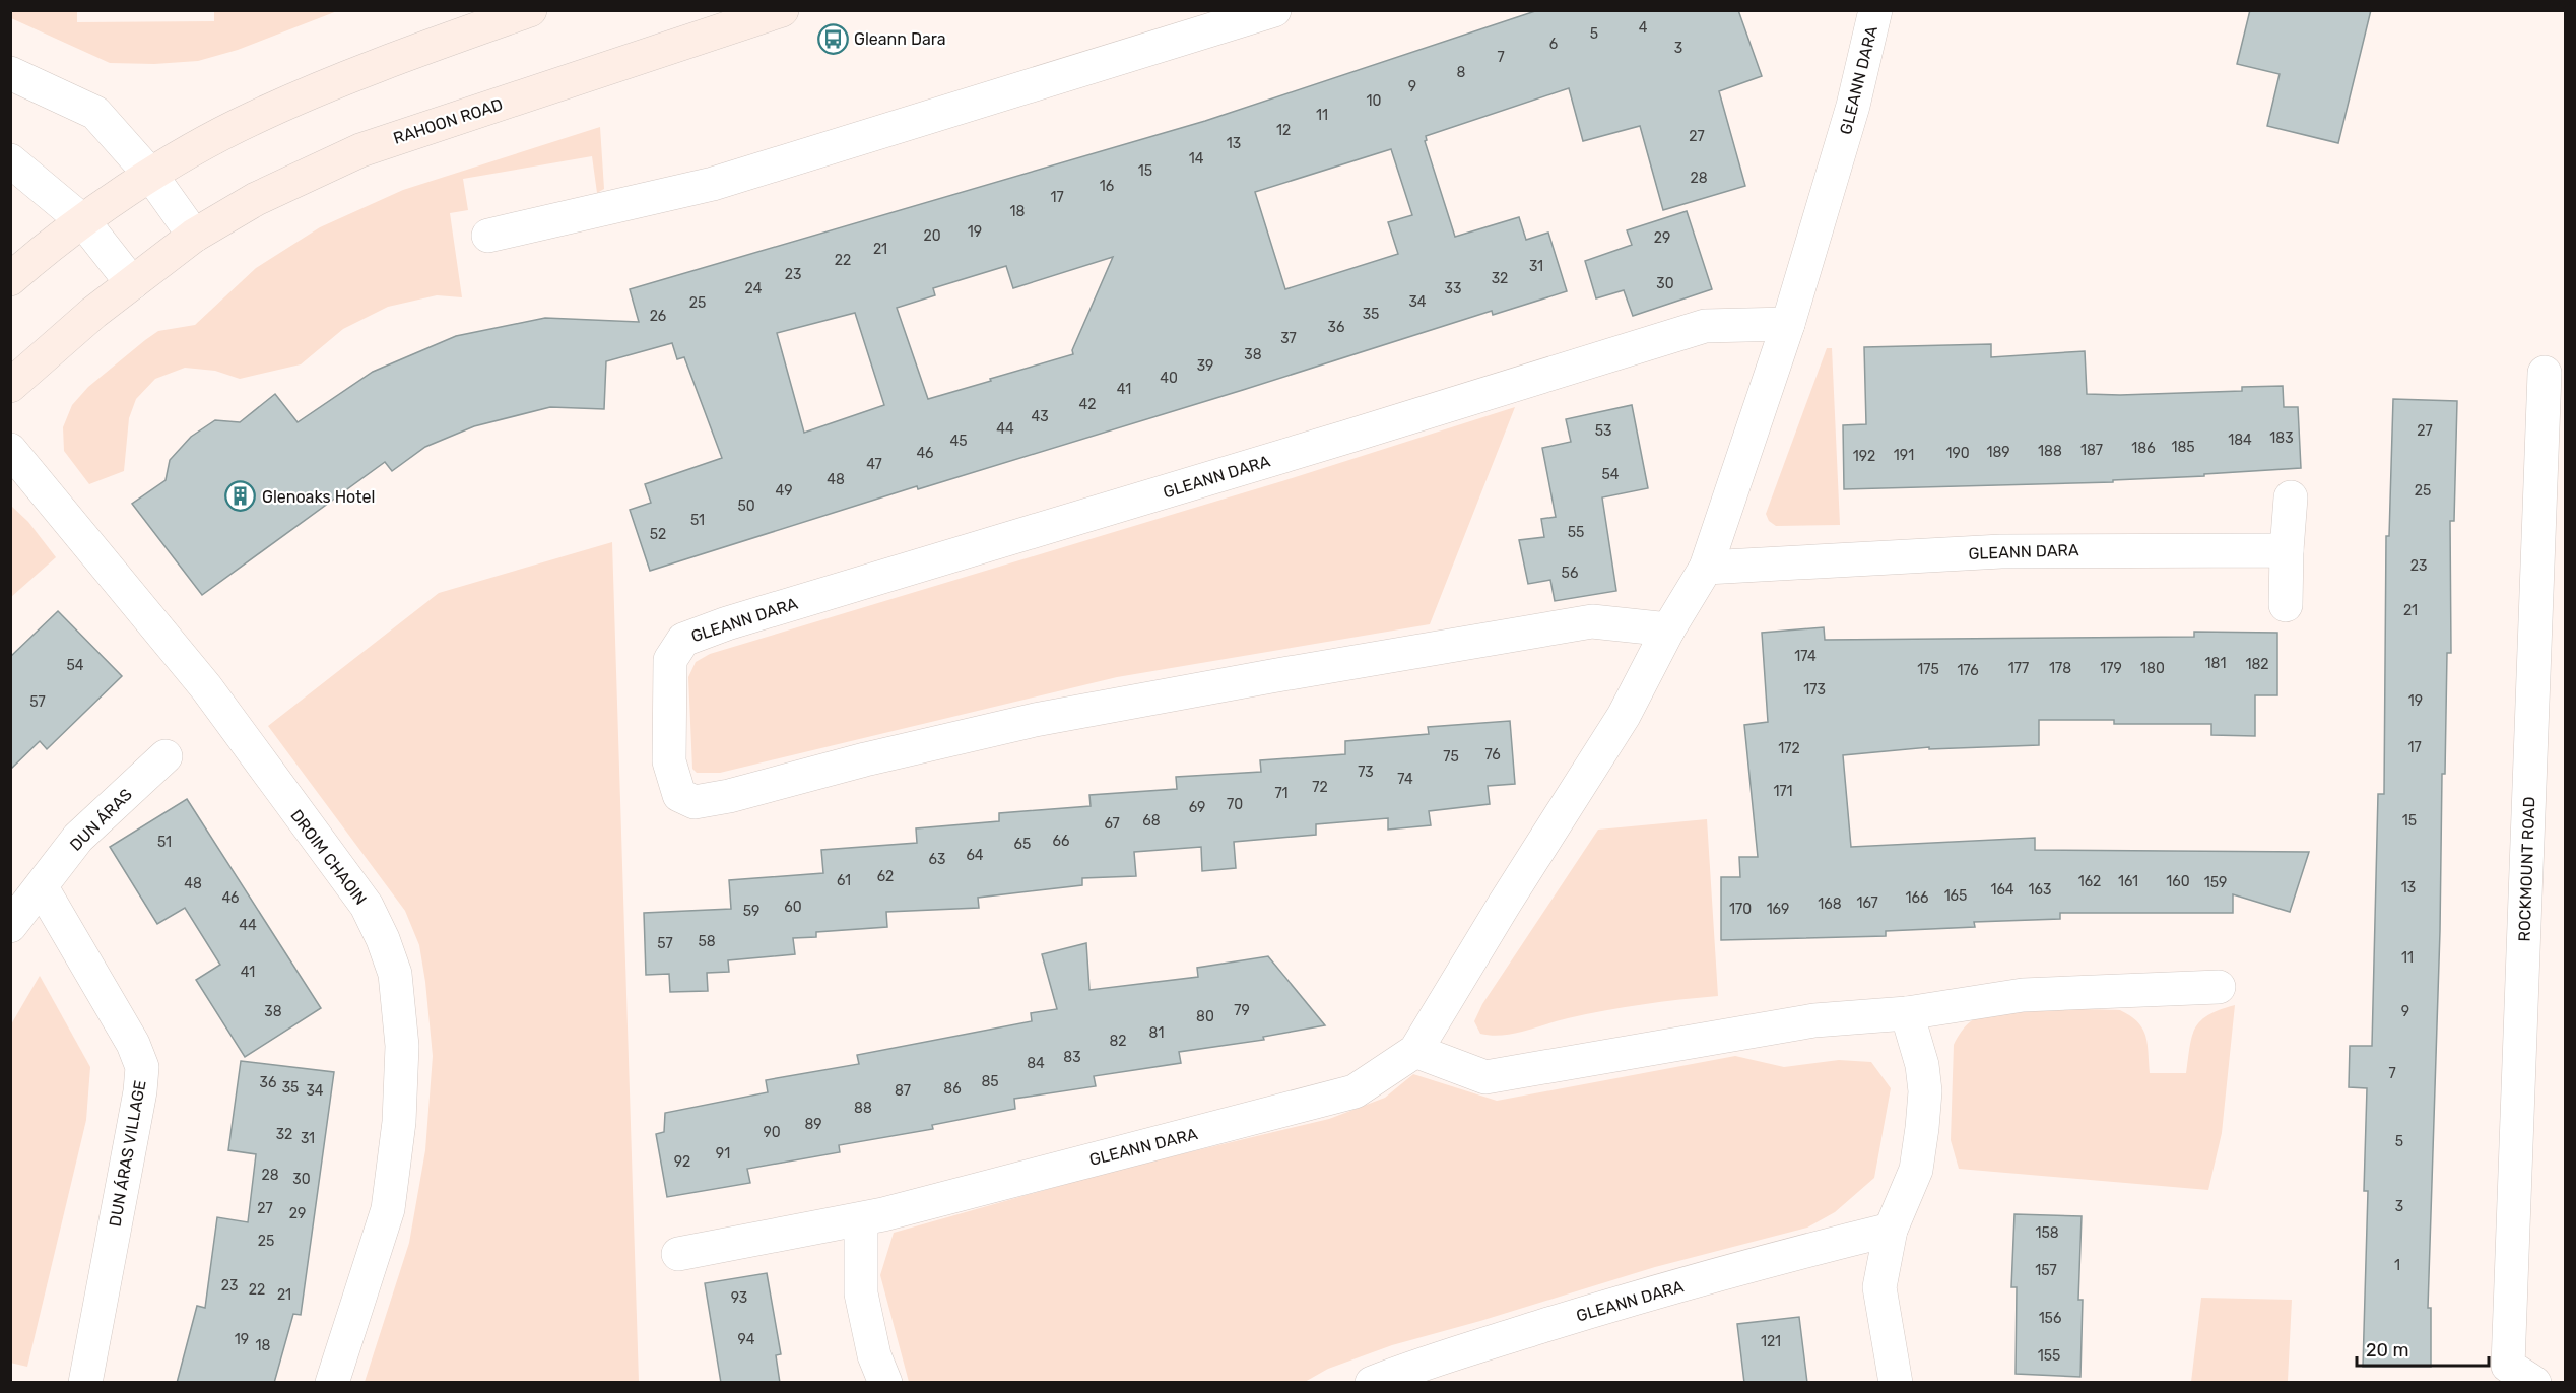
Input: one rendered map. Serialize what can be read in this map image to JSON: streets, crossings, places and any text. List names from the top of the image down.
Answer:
{
  "streets": {
    "main road": ["RAHOON ROAD"],
    "street": [
      "GLEANN DARA",
      "DUN ÁRAS",
      "DROIM CHAOIN",
      "ROCKMOUNT ROAD",
      "DUN ÁRAS VILLAGE"
    ]
  },
  "crossings": [
    ["DUN ÁRAS", "DUN ÁRAS VILLAGE"]
  ],
  "places": {
    "bus stop": ["Gleann Dara"],
    "building": ["Glenoaks Hotel"]
  },
  "house_numbers": [
    "4",
    "5",
    "6",
    "3",
    "7",
    "8",
    "9",
    "10",
    "11",
    "12",
    "27",
    "13",
    "14",
    "15",
    "28",
    "16",
    "17",
    "18",
    "19",
    "20",
    "29",
    "21",
    "22",
    "31",
    "23",
    "32",
    "30",
    "24",
    "33",
    "34",
    "25",
    "35",
    "26",
    "36",
    "37",
    "38",
    "39",
    "40",
    "41",
    "42",
    "43",
    "44",
    "53",
    "27",
    "183",
    "184",
    "45",
    "185",
    "186",
    "187",
    "188",
    "189",
    "46",
    "190",
    "191",
    "192",
    "47",
    "54",
    "48",
    "49",
    "25",
    "50",
    "51",
    "55",
    "52",
    "23",
    "56",
    "21",
    "174",
    "181",
    "182",
    "54",
    "177",
    "178",
    "179",
    "180",
    "175",
    "176",
    "173",
    "19",
    "57",
    "17",
    "172",
    "76",
    "75",
    "73",
    "74",
    "72",
    "171",
    "71",
    "70",
    "69",
    "68",
    "15",
    "67",
    "66",
    "51",
    "65",
    "64",
    "63",
    "62",
    "61",
    "162",
    "161",
    "160",
    "159",
    "48",
    "13",
    "164",
    "163",
    "165",
    "46",
    "166",
    "167",
    "168",
    "60",
    "170",
    "169",
    "59",
    "44",
    "58",
    "57",
    "11",
    "41",
    "79",
    "38",
    "9",
    "80",
    "81",
    "82",
    "83",
    "84",
    "7",
    "85",
    "36",
    "35",
    "86",
    "34",
    "87",
    "88",
    "89",
    "90",
    "32",
    "31",
    "5",
    "91",
    "92",
    "28",
    "30",
    "3",
    "27",
    "29",
    "158",
    "25",
    "1",
    "157",
    "23",
    "22",
    "21",
    "93",
    "156",
    "19",
    "94",
    "121",
    "18",
    "155"
  ],
  "scale_bar": "20 m"
}
